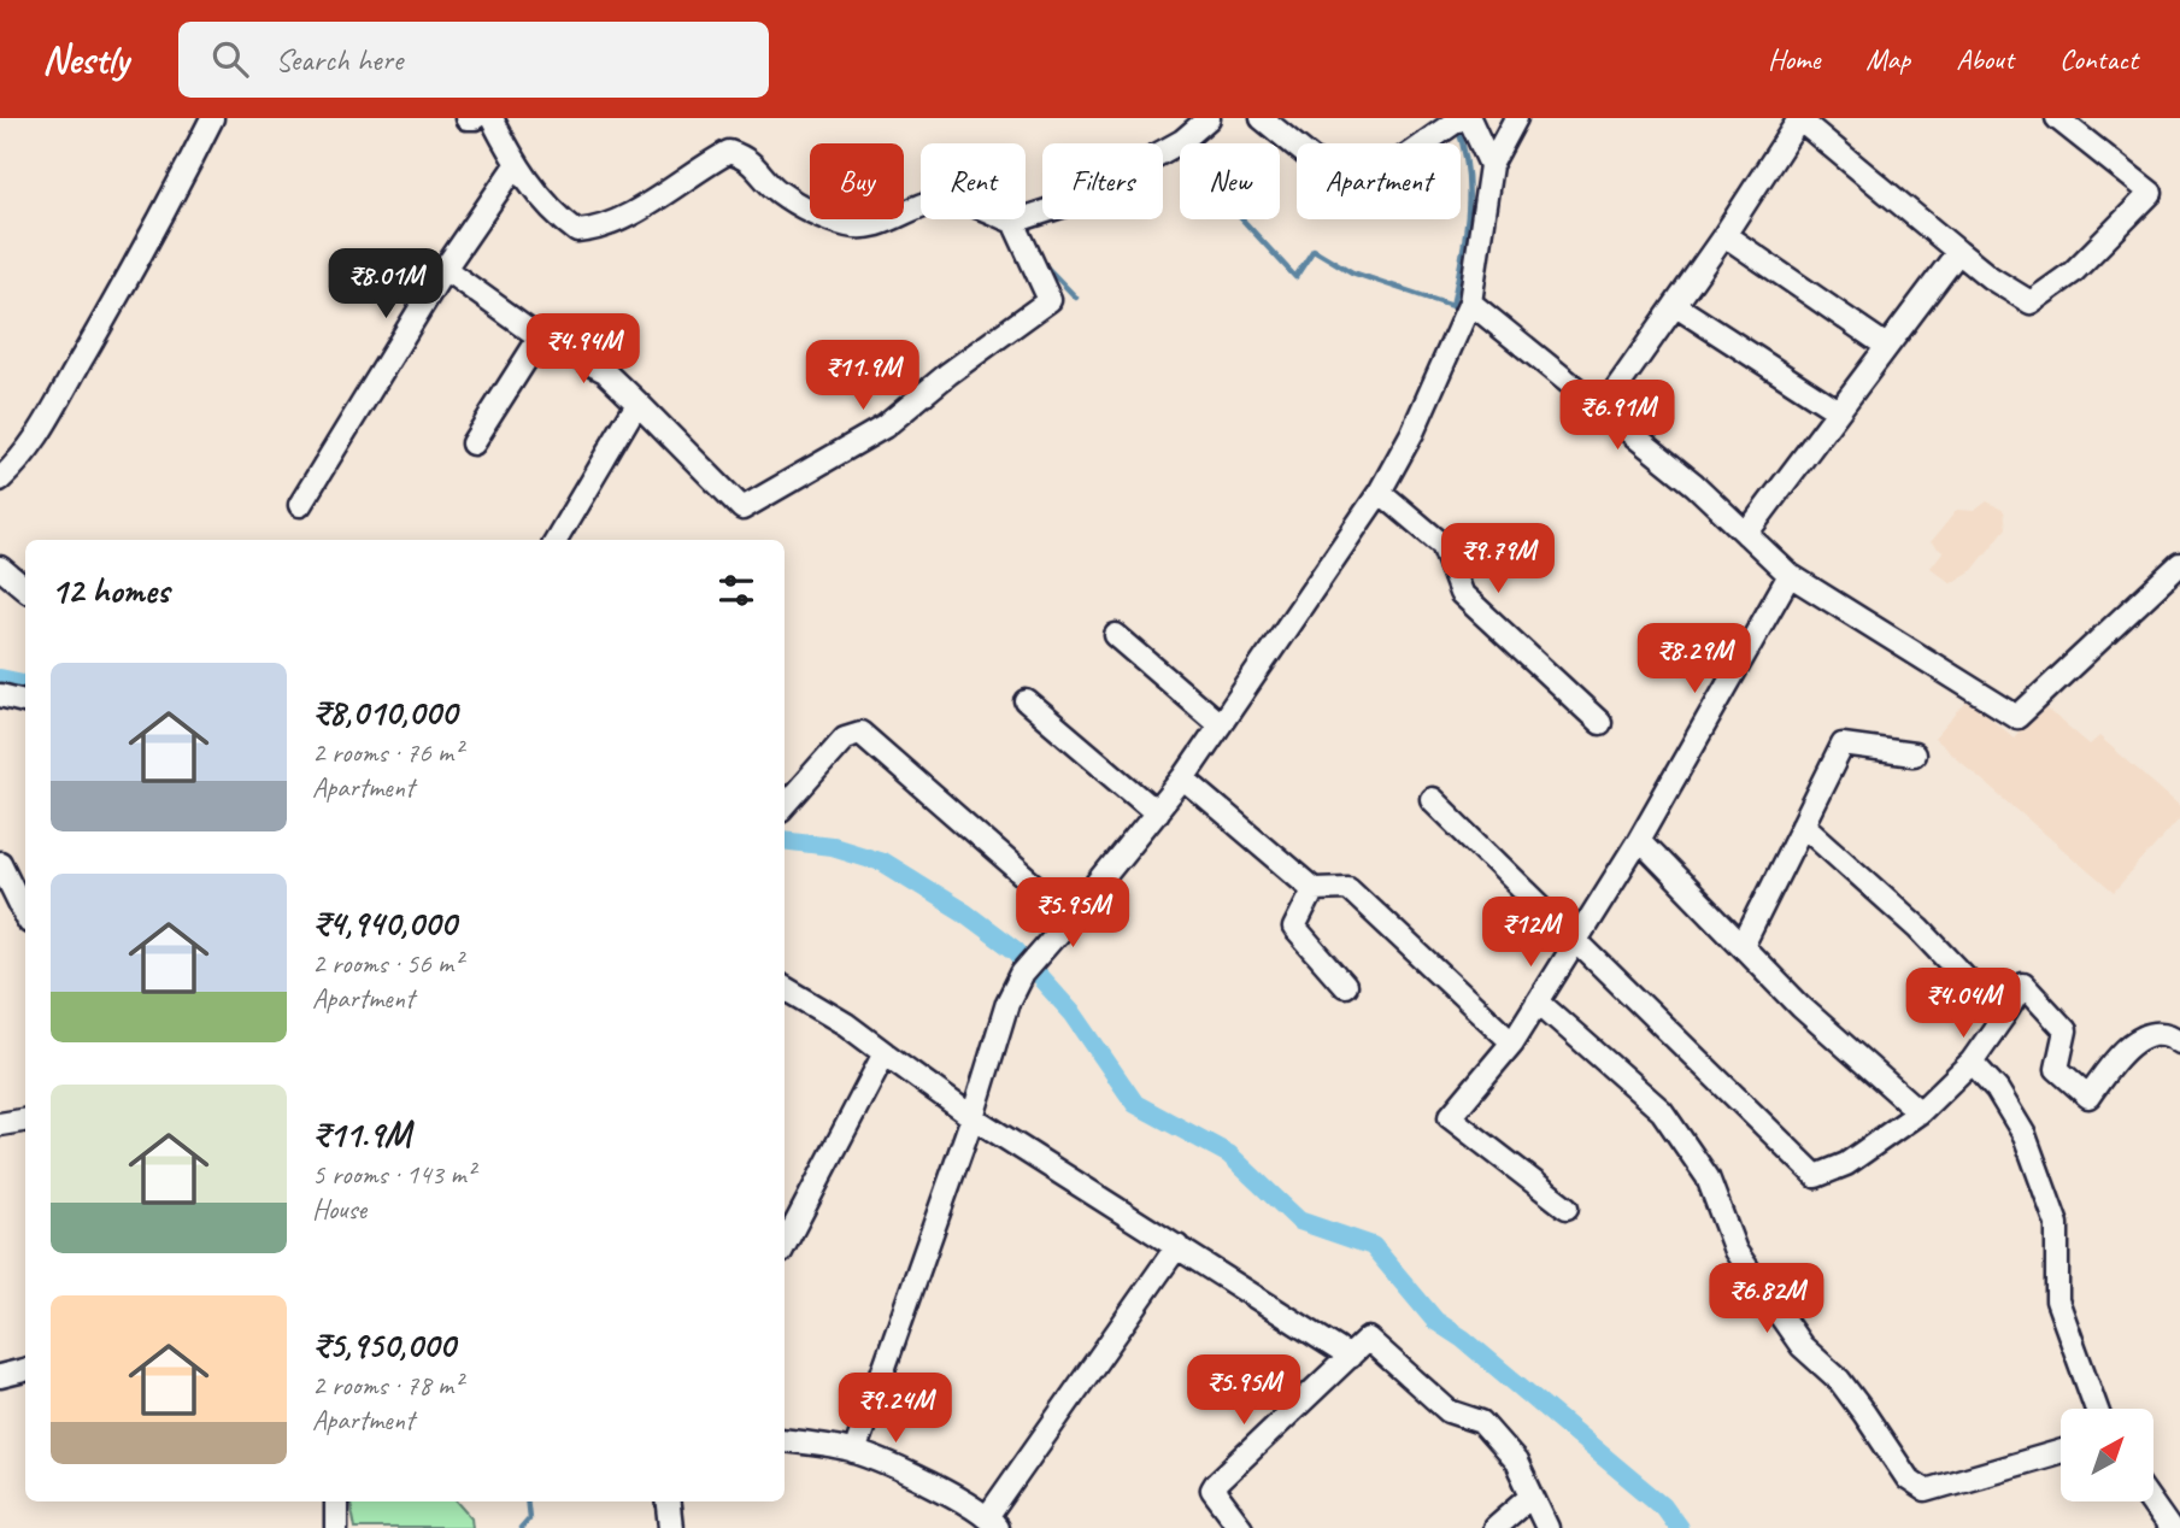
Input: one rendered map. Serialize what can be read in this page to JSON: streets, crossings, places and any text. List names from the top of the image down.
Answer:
{
  "north": "top right",
  "page": {
    "header": "Nestly",
    "search": "Search here",
    "nav": [
      "Home",
      "Map",
      "About",
      "Contact"
    ],
    "chip": [
      "Buy",
      "Rent",
      "Filters",
      "New",
      "Apartment"
    ],
    "price": [
      "₹8.01M",
      "₹4.94M",
      "₹11.9M",
      "₹6.91M",
      "₹9.79M",
      "₹8.29M",
      "₹5.95M",
      "₹12M",
      "₹4.04M",
      "₹6.82M",
      "₹5.95M",
      "₹9.24M"
    ],
    "heading": "12 homes",
    "list": [
      {
        "name": "₹8,010,000",
        "note": "2 rooms · 76 m² · Apartment"
      },
      {
        "name": "₹4,940,000",
        "note": "2 rooms · 56 m² · Apartment"
      },
      {
        "name": "₹11.9M",
        "note": "5 rooms · 143 m² · House"
      },
      {
        "name": "₹5,950,000",
        "note": "2 rooms · 78 m² · Apartment"
      }
    ]
  }
}
